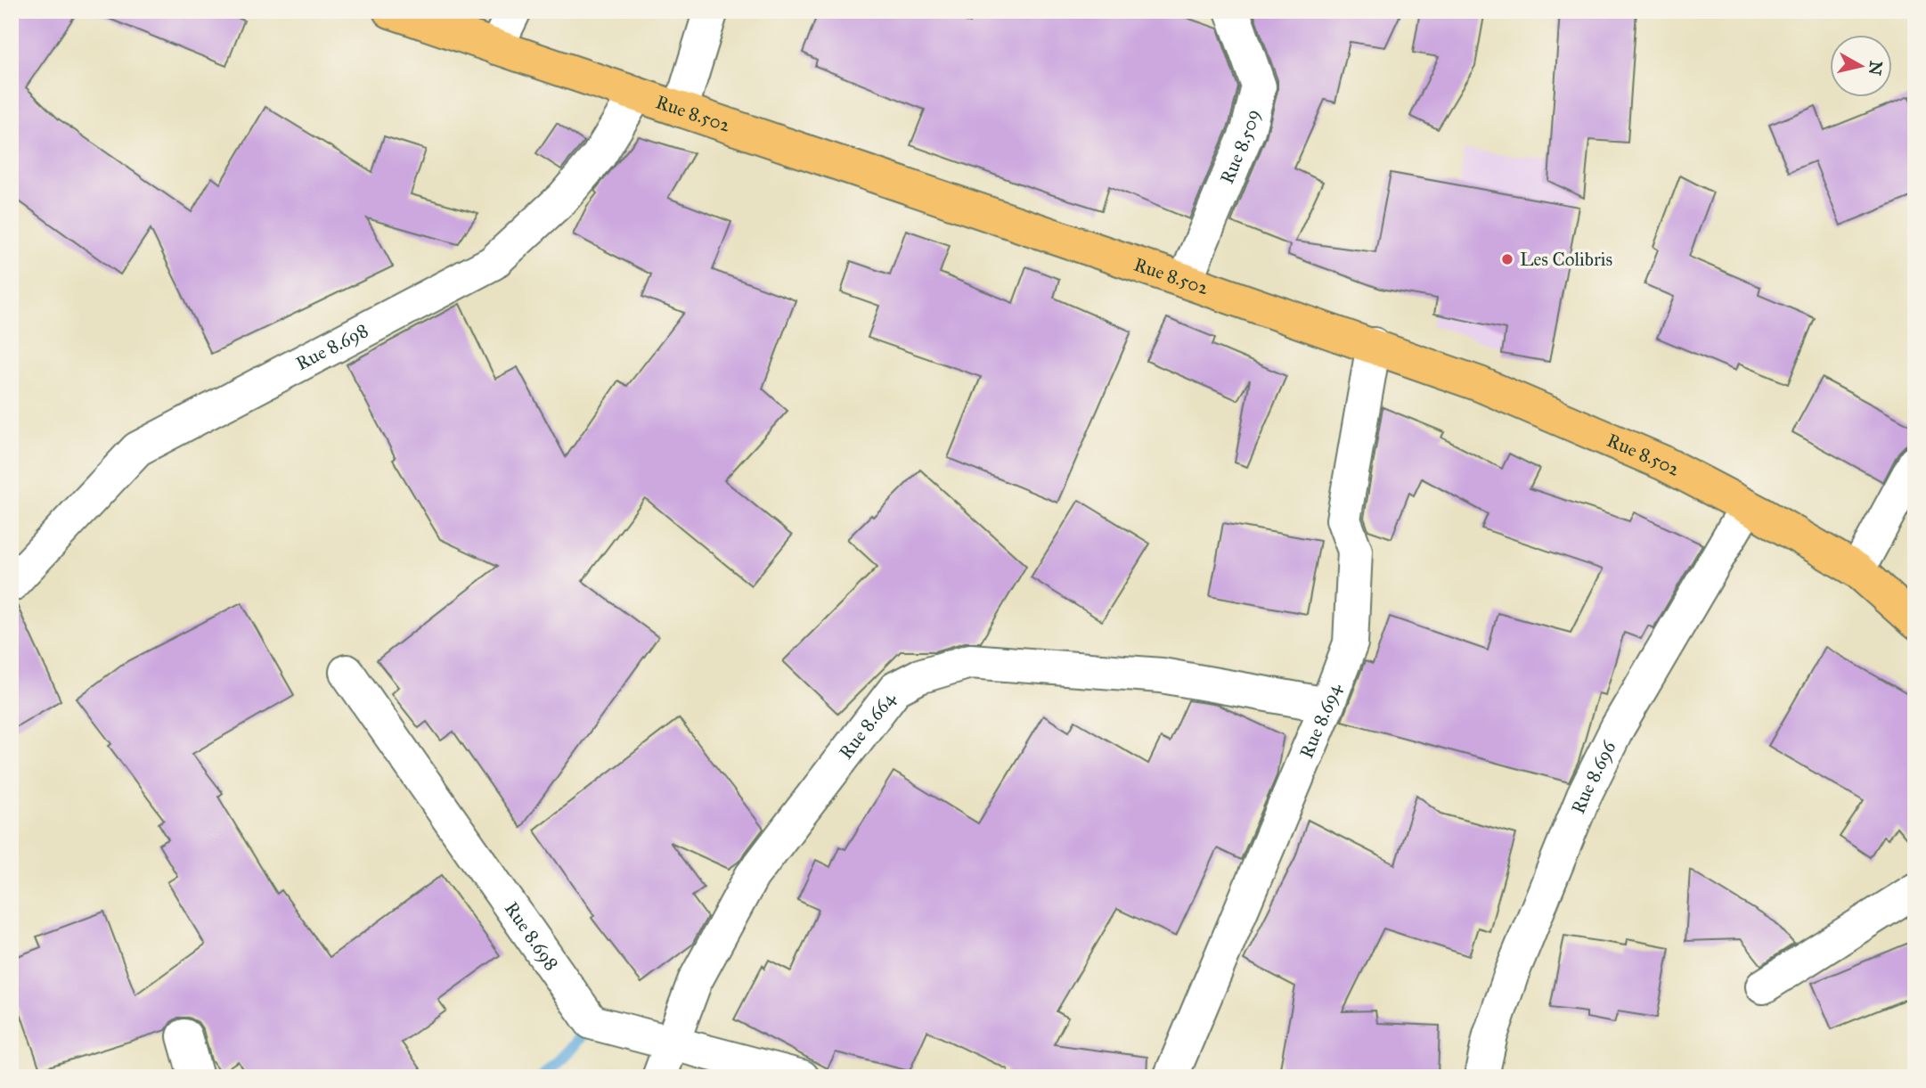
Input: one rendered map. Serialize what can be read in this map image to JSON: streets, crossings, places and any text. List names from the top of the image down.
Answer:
{
  "streets": {
    "main road": ["Rue 8.502"],
    "street": [
      "Rue 8.509",
      "Rue 8.698",
      "Rue 8.694",
      "Rue 8.664",
      "Rue 8.696"
    ]
  },
  "crossings": [
    ["Rue 8.502", "Rue 8.509"],
    ["Rue 8.502", "Rue 8.698"],
    ["Rue 8.502", "Rue 8.694"],
    ["Rue 8.502", "Rue 8.696"],
    ["Rue 8.698", "Rue 8.664"],
    ["Rue 8.694", "Rue 8.664"]
  ],
  "places": ["Les Colibris"],
  "north": "right"
}
